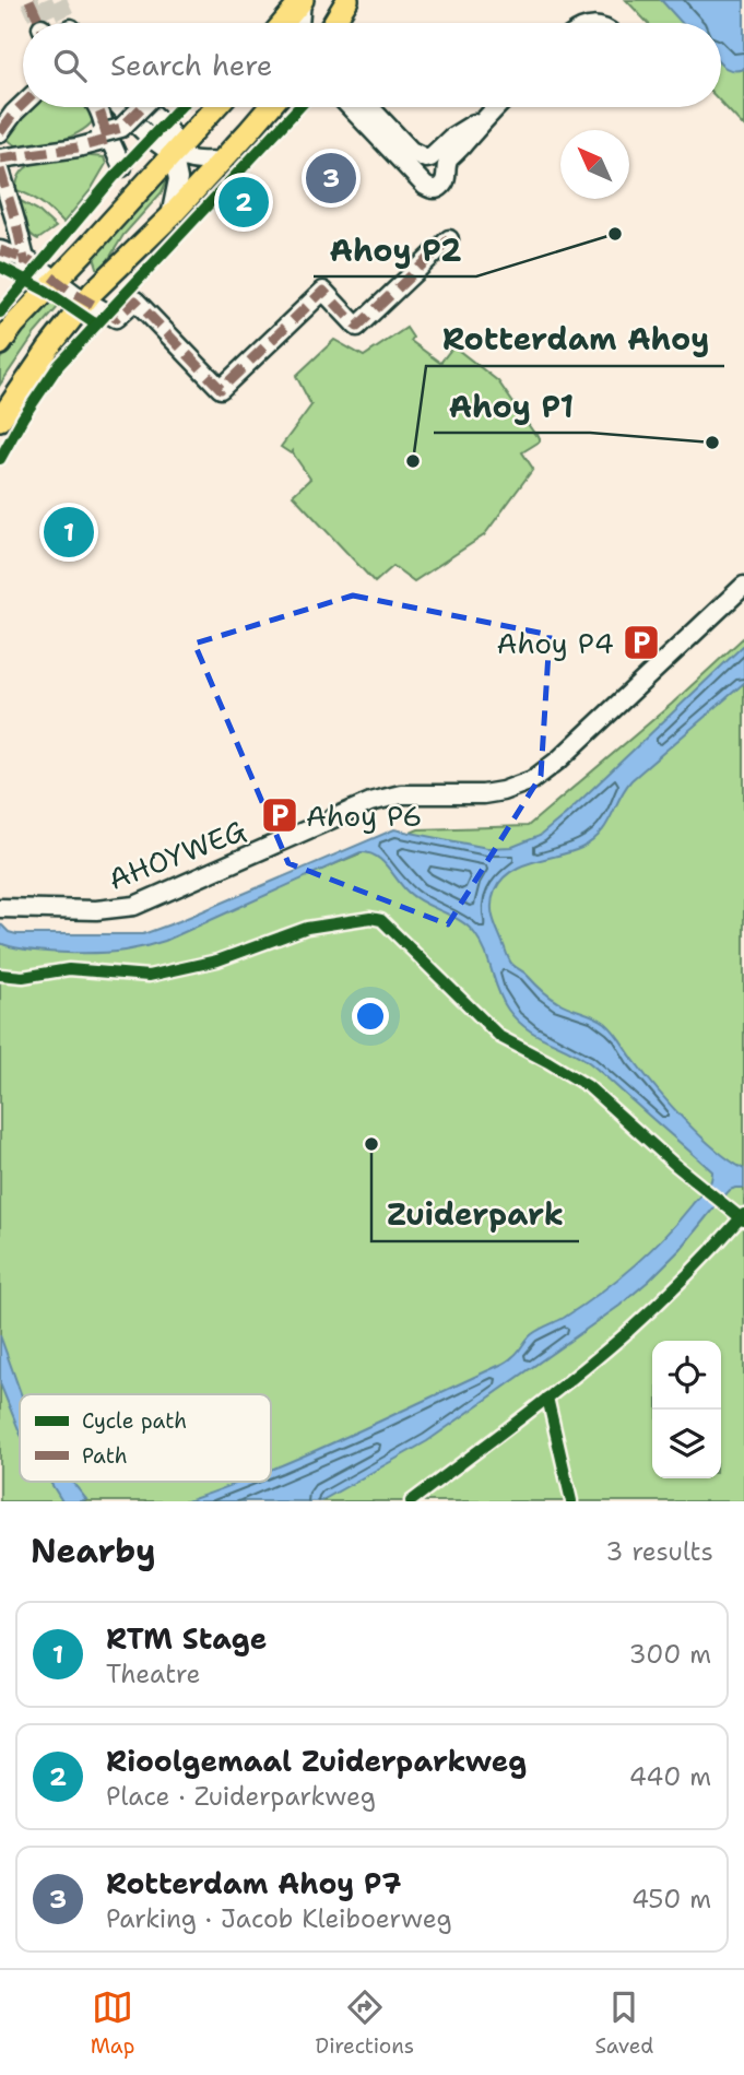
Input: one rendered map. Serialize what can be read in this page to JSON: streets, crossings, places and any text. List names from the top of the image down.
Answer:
{
  "streets": {
    "street": ["AHOYWEG"]
  },
  "places": {
    "other": [
      "Ahoy P2",
      "Ahoy P1",
      "Rotterdam Ahoy",
      "Zuiderpark"
    ],
    "parking": ["Ahoy P4", "Ahoy P6"]
  },
  "legend": ["Cycle path", "Path"],
  "north": "top left",
  "page": {
    "search": "Search here",
    "pins": ["3", "2", "1"],
    "heading": ["Nearby", "3 results"],
    "list": [
      {
        "mark": "1",
        "name": "RTM Stage",
        "note": "Theatre",
        "value": "300 m"
      },
      {
        "mark": "2",
        "name": "Rioolgemaal Zuiderparkweg",
        "note": "Place · Zuiderparkweg",
        "value": "440 m"
      },
      {
        "mark": "3",
        "name": "Rotterdam Ahoy P7",
        "note": "Parking · Jacob Kleiboerweg",
        "value": "450 m"
      }
    ],
    "nav": ["Map", "Directions", "Saved"]
  }
}
